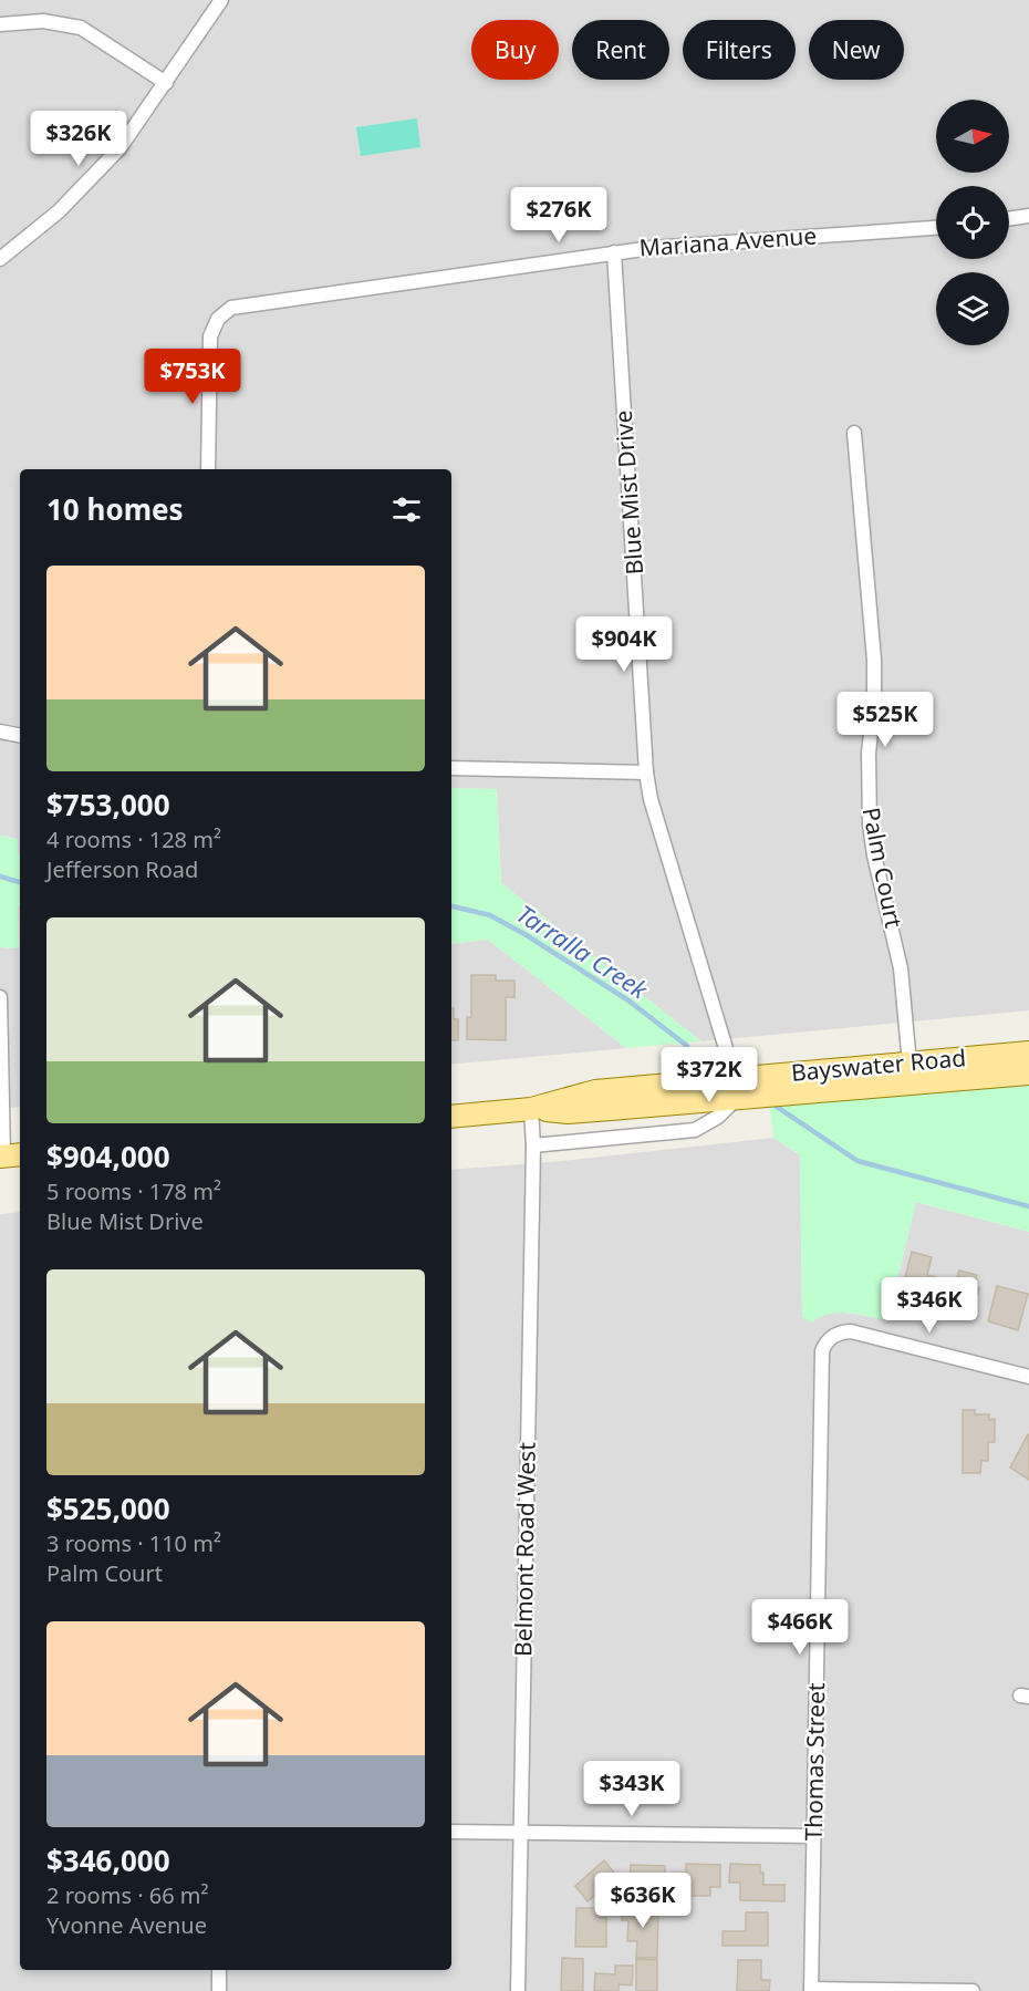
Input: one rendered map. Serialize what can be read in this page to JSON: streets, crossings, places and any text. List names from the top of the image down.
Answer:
{
  "streets": {
    "main road": ["Bayswater Road"],
    "street": [
      "Mariana Avenue",
      "Blue Mist Drive",
      "Palm Court",
      "Belmont Road West",
      "Thomas Street"
    ]
  },
  "crossings": [
    ["Mariana Avenue", "Blue Mist Drive"],
    ["Blue Mist Drive", "Bayswater Road"],
    ["Palm Court", "Bayswater Road"],
    ["Bayswater Road", "Belmont Road West"]
  ],
  "water": ["Tarralla Creek"],
  "north": "right",
  "page": {
    "chip": [
      "Buy",
      "Rent",
      "Filters",
      "New"
    ],
    "price": [
      "$326K",
      "$276K",
      "$753K",
      "$904K",
      "$525K",
      "$372K",
      "$346K",
      "$466K",
      "$343K",
      "$636K"
    ],
    "heading": "10 homes",
    "list": [
      {
        "name": "$753,000",
        "note": "4 rooms · 128 m² · Jefferson Road"
      },
      {
        "name": "$904,000",
        "note": "5 rooms · 178 m² · Blue Mist Drive"
      },
      {
        "name": "$525,000",
        "note": "3 rooms · 110 m² · Palm Court"
      },
      {
        "name": "$346,000",
        "note": "2 rooms · 66 m² · Yvonne Avenue"
      }
    ]
  }
}
